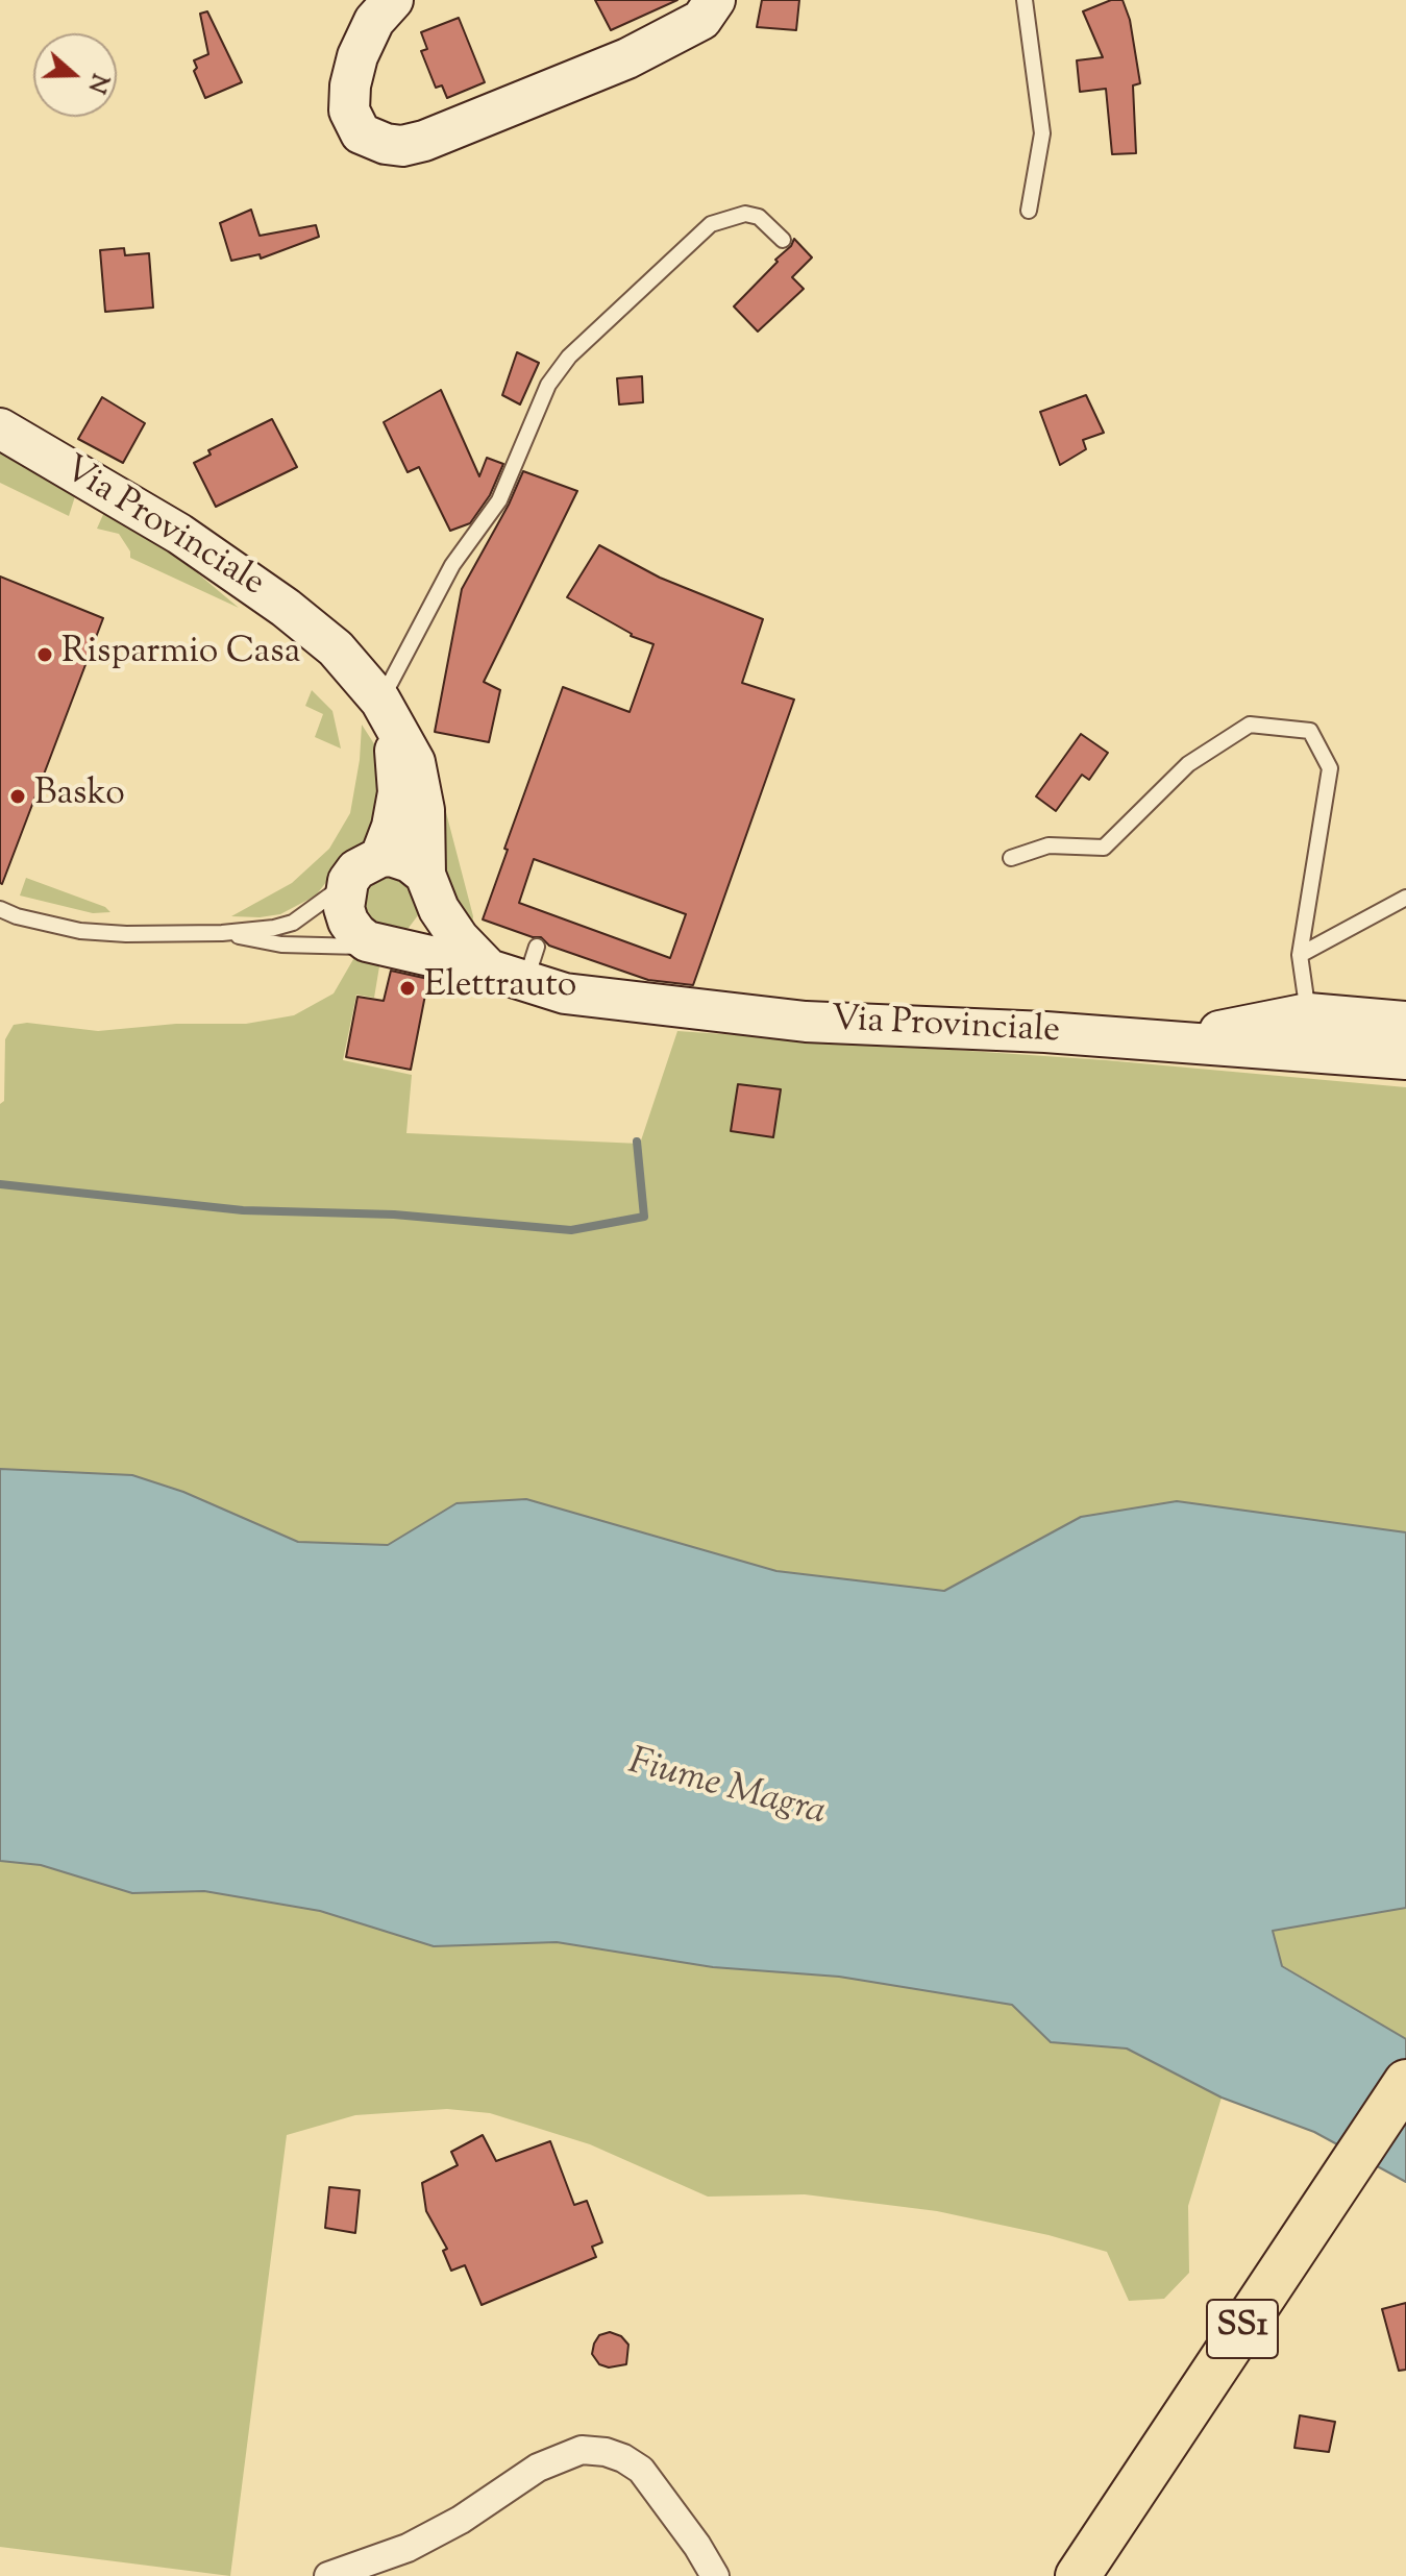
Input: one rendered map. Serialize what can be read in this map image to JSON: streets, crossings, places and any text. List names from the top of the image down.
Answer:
{
  "streets": {
    "main road": ["Via Provinciale", "SS1"]
  },
  "water": ["Fiume Magra"],
  "places": ["Risparmio Casa", "Basko", "Elettrauto"],
  "north": "right"
}
